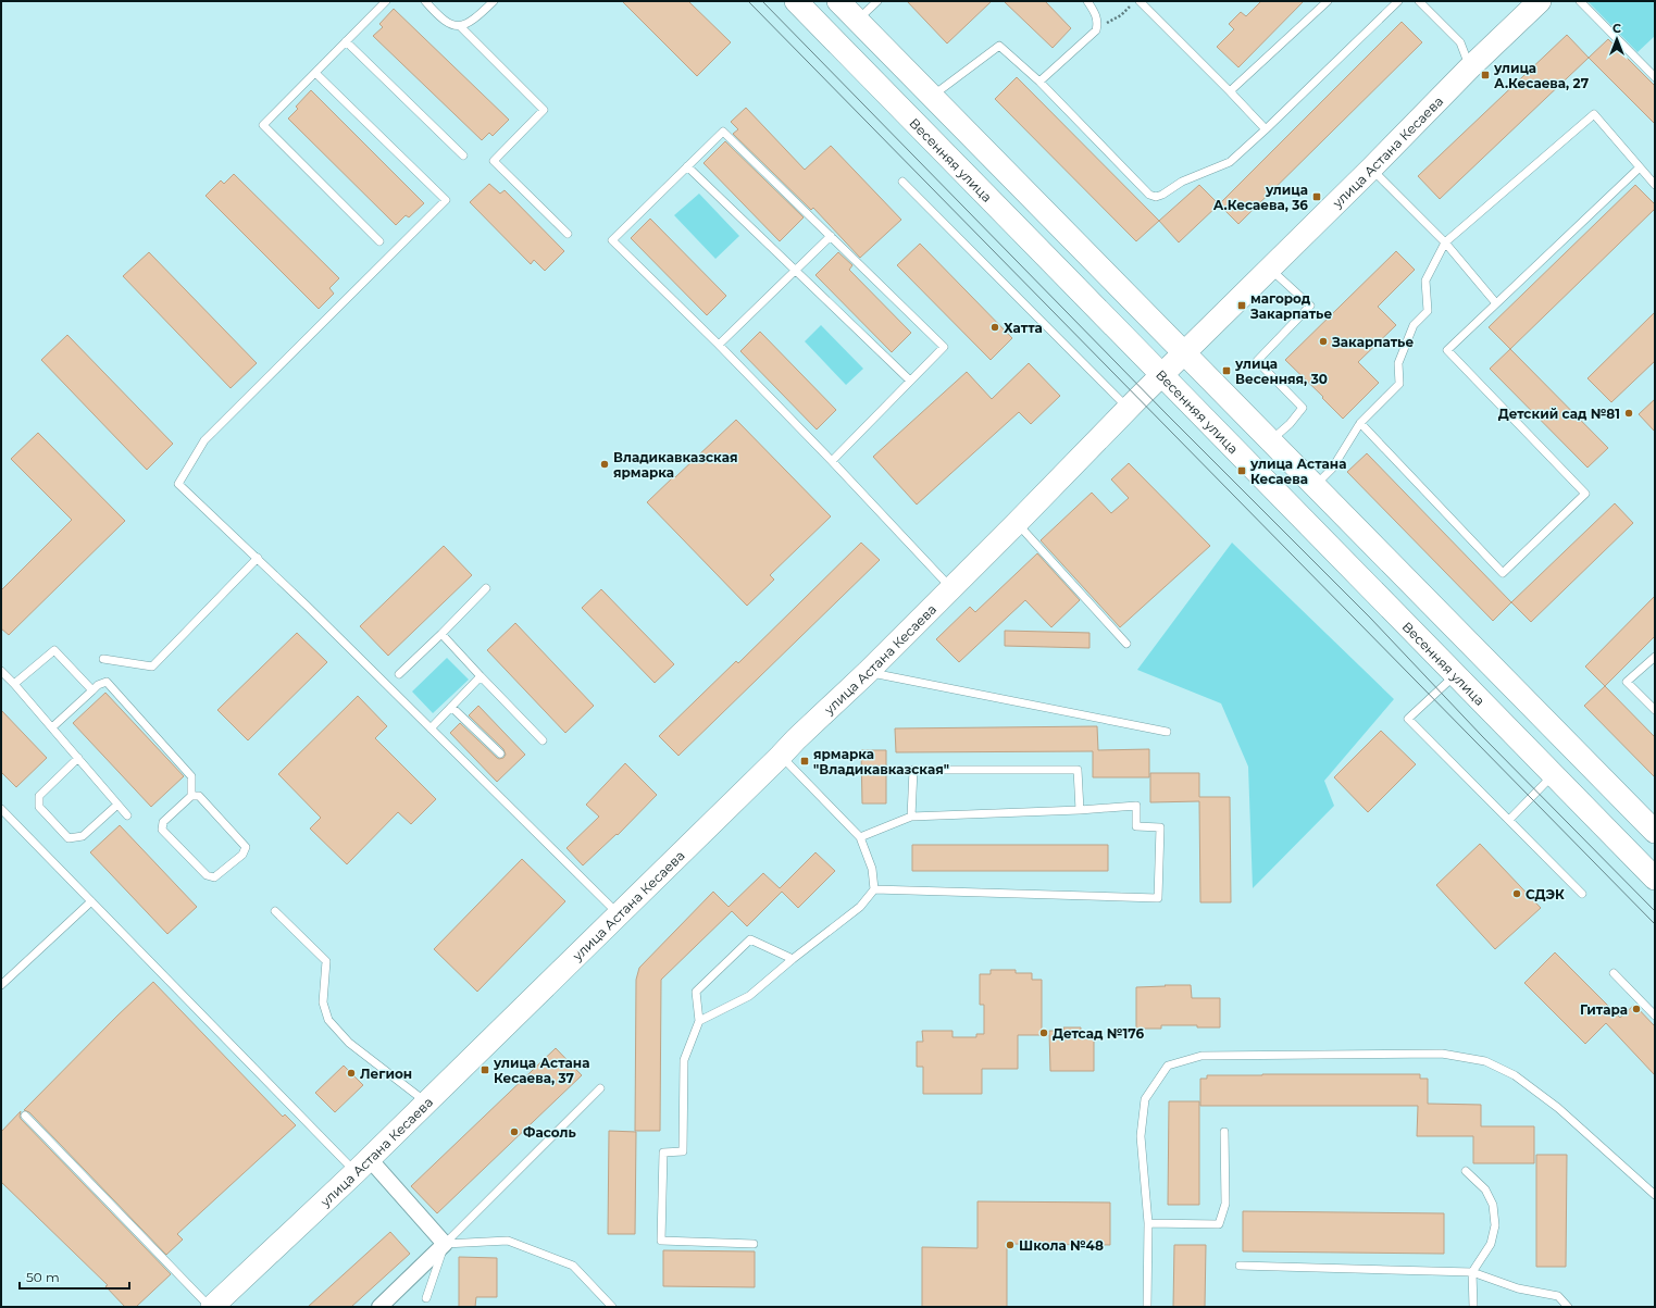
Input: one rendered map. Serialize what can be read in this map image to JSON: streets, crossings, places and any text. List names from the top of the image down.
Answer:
{
  "streets": {
    "street": ["улица Астана Кесаева", "Весенняя улица"]
  },
  "crossings": [
    ["улица Астана Кесаева", "Весенняя улица"]
  ],
  "places": {
    "transit": [
      "улица А.Кесаева, 27",
      "улица А.Кесаева, 36",
      "магород Закарпатье",
      "улица Весенняя, 30",
      "улица Астана Кесаева",
      "ярмарка \"Владикавказская\"",
      "улица Астана Кесаева, 37"
    ],
    "other": [
      "Хатта",
      "Закарпатье",
      "Детский сад №81",
      "Владикавказская ярмарка",
      "СДЭК",
      "Гитара",
      "Детсад №176",
      "Легион",
      "Фасоль",
      "Школа №48"
    ]
  },
  "scale_bar": "50 m",
  "north": "top"
}
